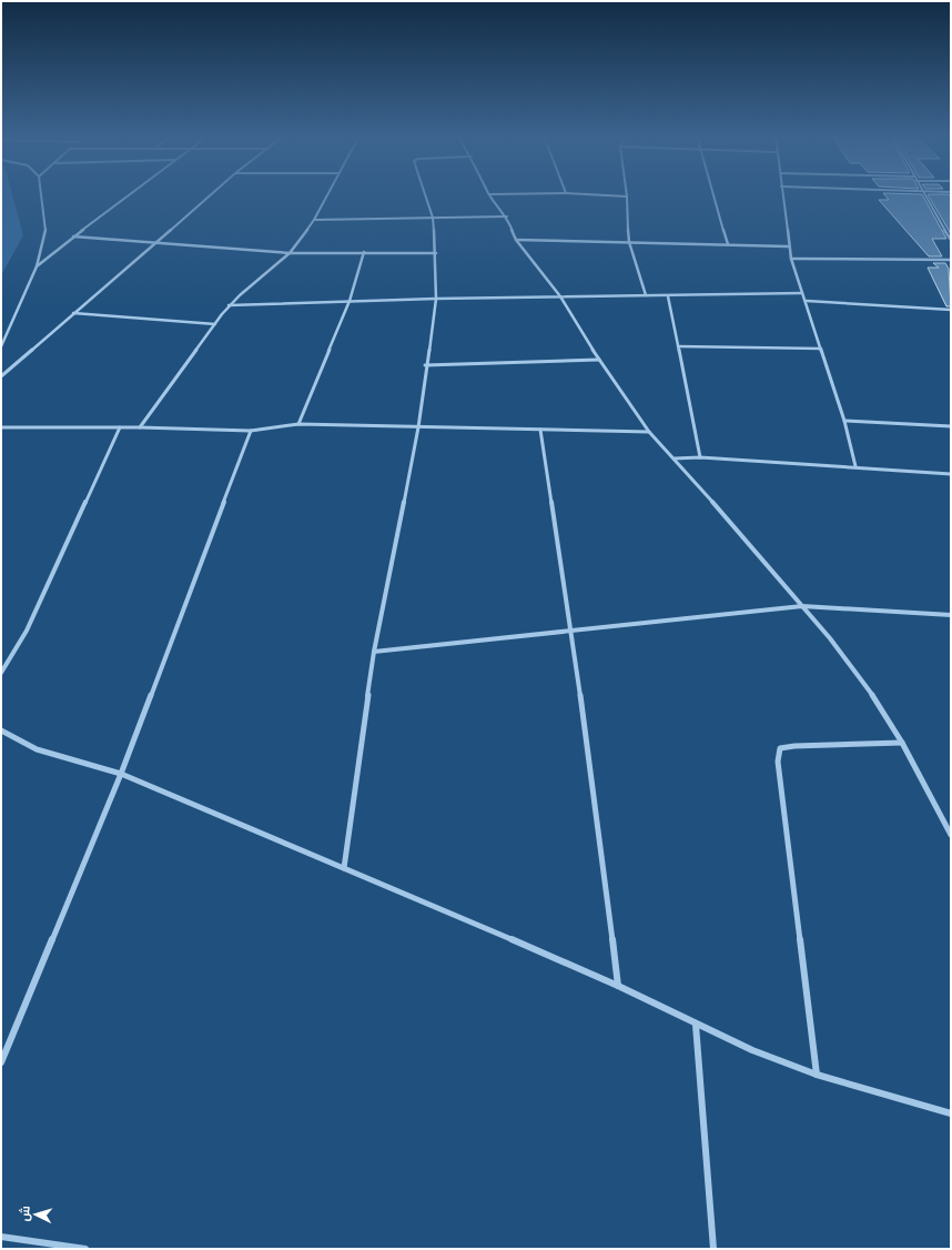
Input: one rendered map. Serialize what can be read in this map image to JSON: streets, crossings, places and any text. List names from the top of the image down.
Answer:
{
  "north": "left"
}
